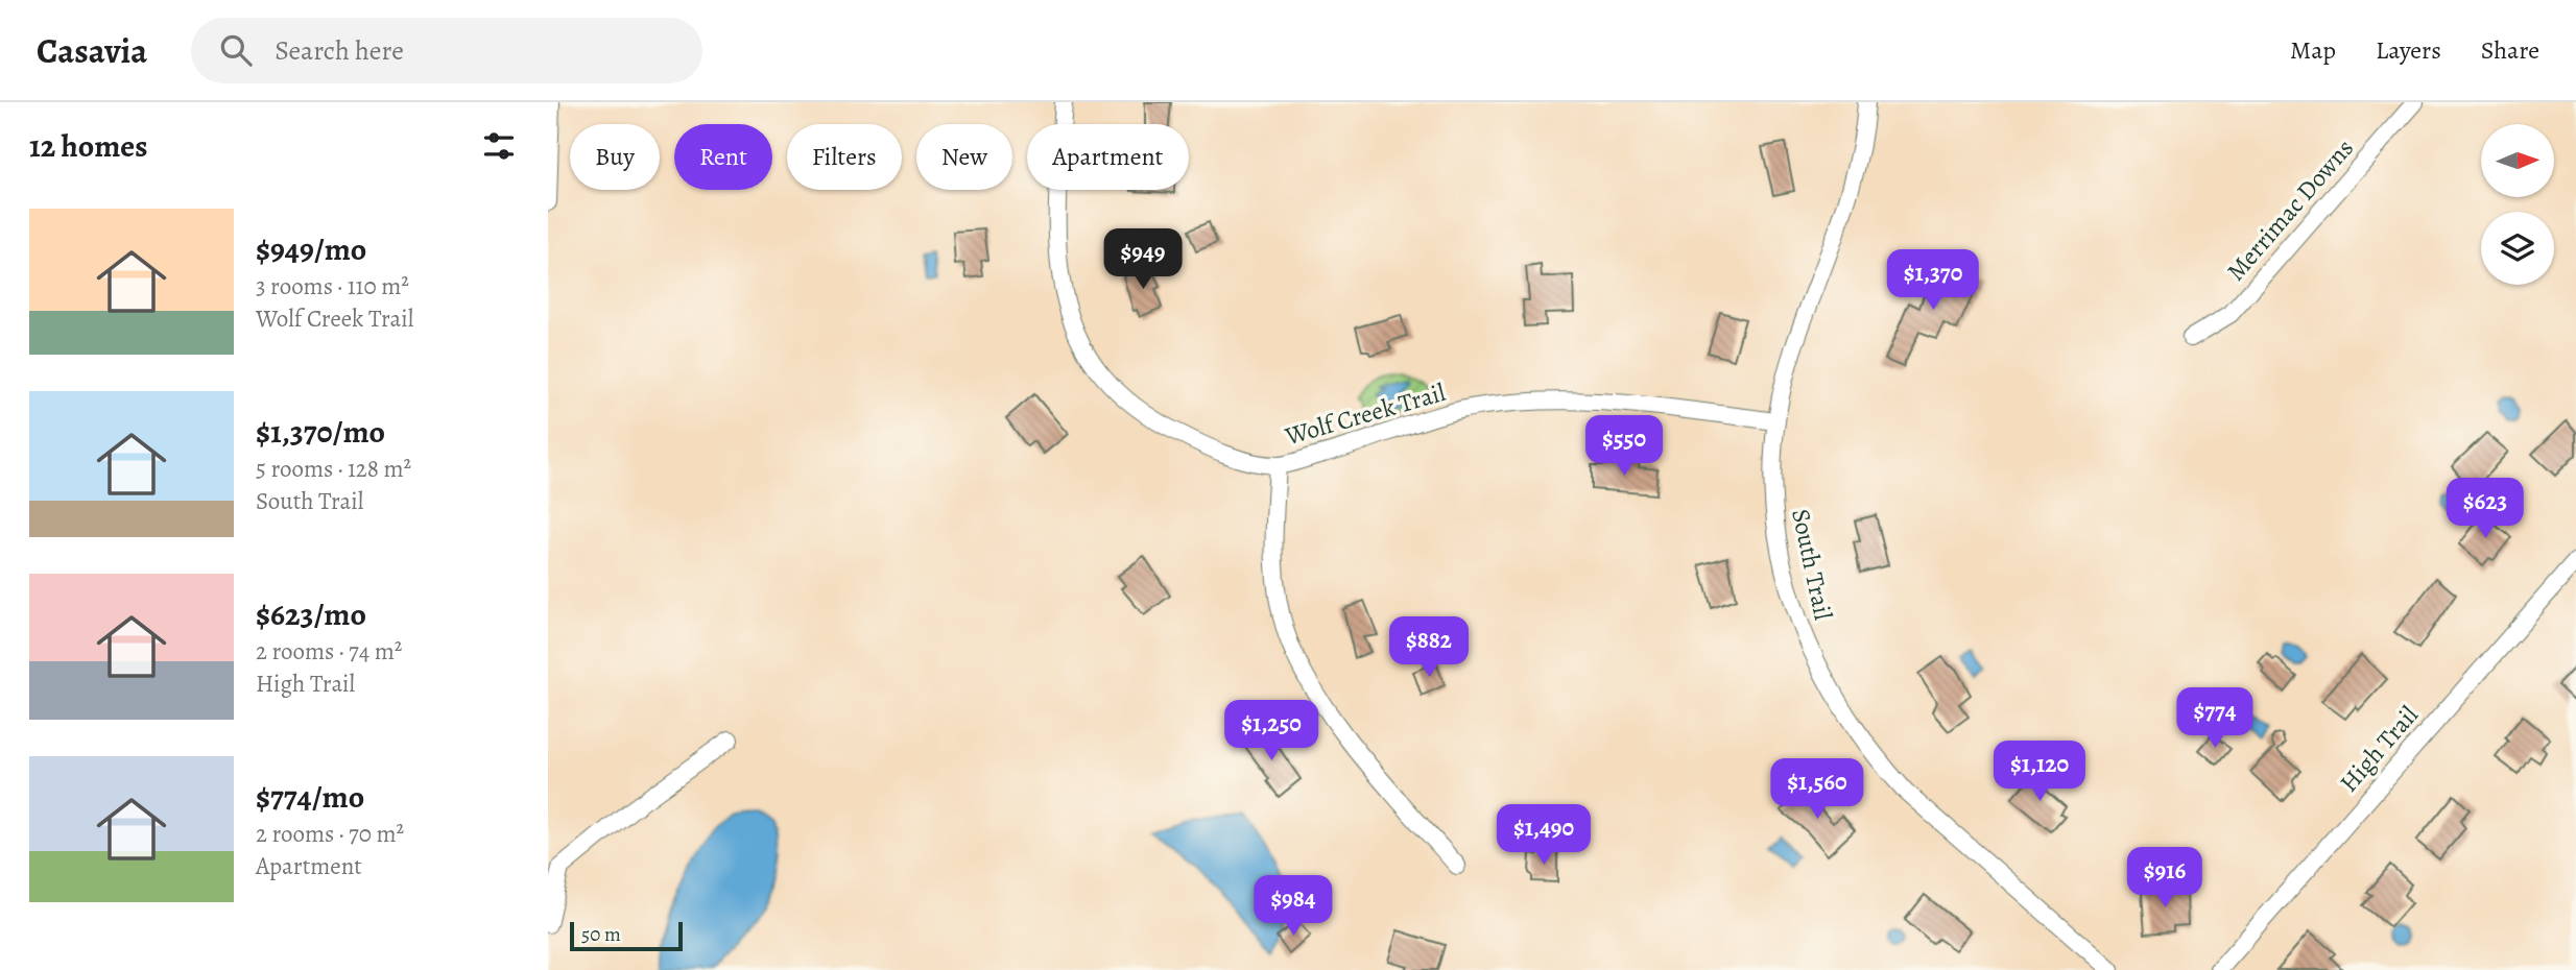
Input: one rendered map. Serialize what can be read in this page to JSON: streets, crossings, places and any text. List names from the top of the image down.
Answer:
{
  "streets": {
    "street": [
      "Merrimac Downs",
      "Wolf Creek Trail",
      "South Trail",
      "High Trail"
    ]
  },
  "crossings": [
    ["Wolf Creek Trail", "South Trail"]
  ],
  "scale_bar": "50 m",
  "north": "right",
  "page": {
    "header": "Casavia",
    "search": "Search here",
    "nav": ["Map", "Layers", "Share"],
    "heading": "12 homes",
    "chip": [
      "Buy",
      "Rent",
      "Filters",
      "New",
      "Apartment"
    ],
    "list": [
      {
        "name": "$949/mo",
        "note": "3 rooms · 110 m² · Wolf Creek Trail"
      },
      {
        "name": "$1,370/mo",
        "note": "5 rooms · 128 m² · South Trail"
      },
      {
        "name": "$623/mo",
        "note": "2 rooms · 74 m² · High Trail"
      },
      {
        "name": "$774/mo",
        "note": "2 rooms · 70 m² · Apartment"
      }
    ],
    "price": [
      "$949",
      "$1,370",
      "$550",
      "$623",
      "$882",
      "$774",
      "$1,250",
      "$1,120",
      "$1,560",
      "$1,490",
      "$916",
      "$984"
    ],
    "scale": "50 m"
  }
}
